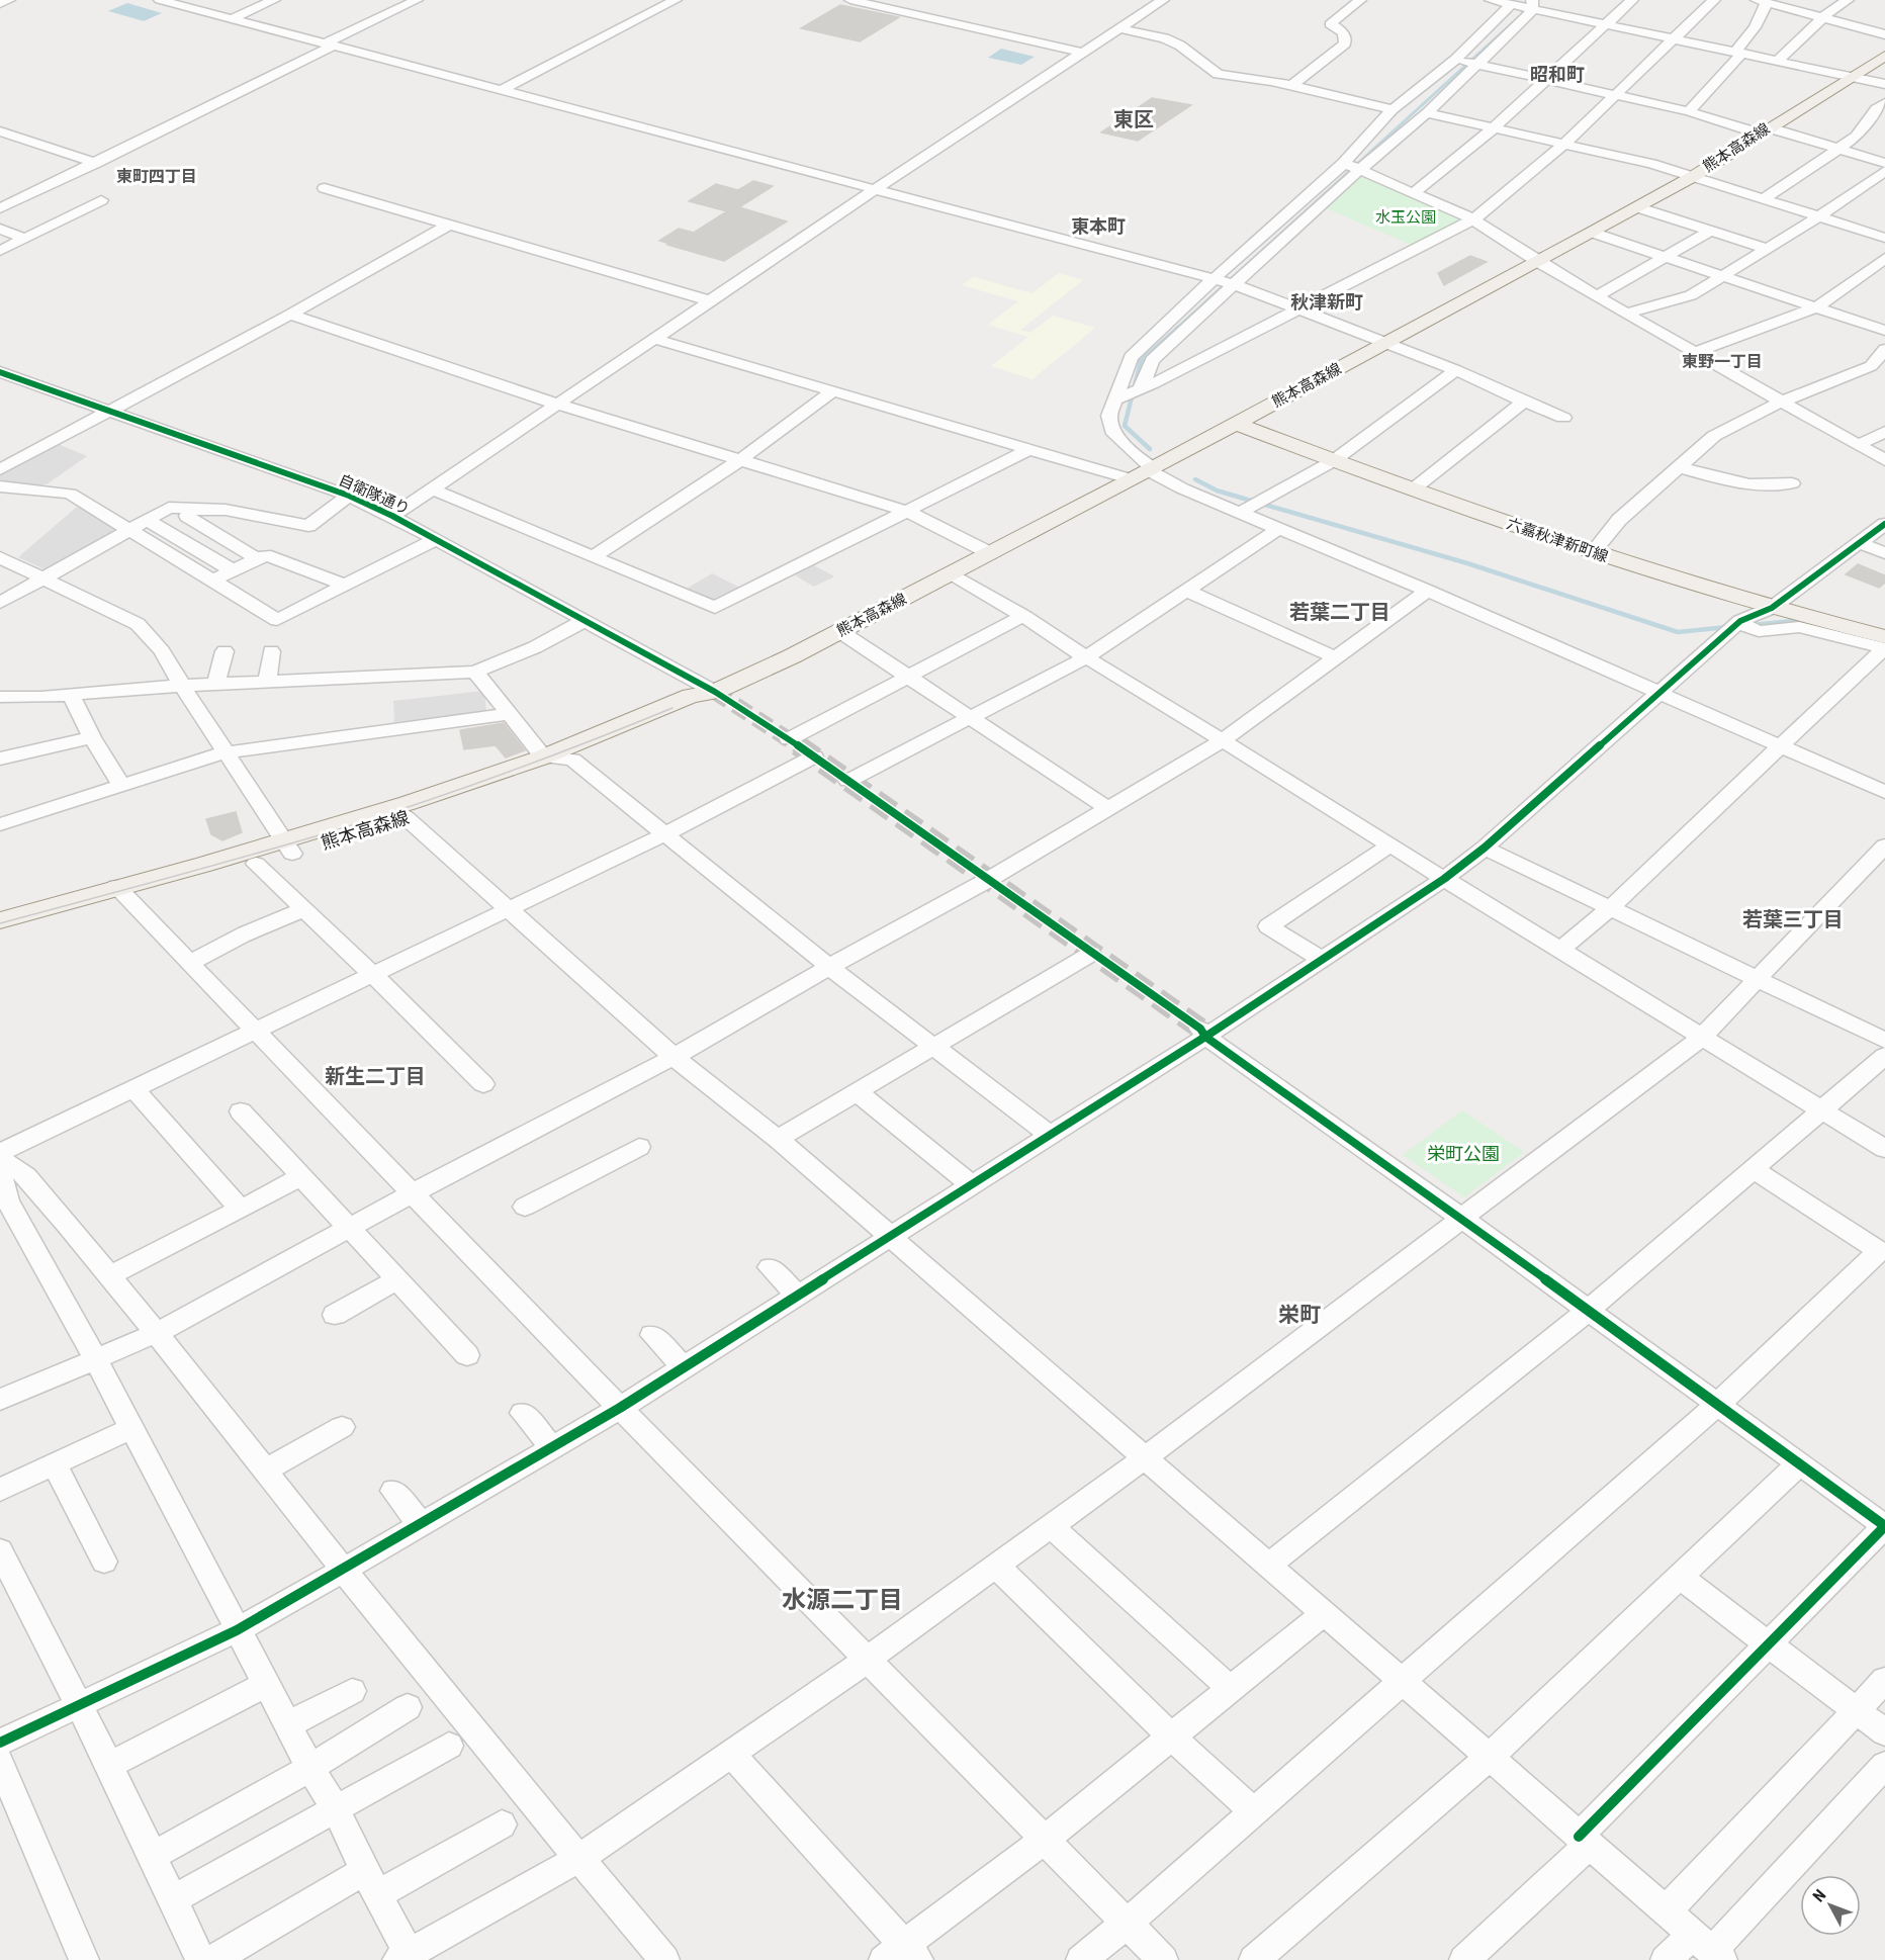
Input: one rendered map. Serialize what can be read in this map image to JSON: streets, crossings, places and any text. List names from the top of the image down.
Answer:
{
  "streets": {
    "main road": ["熊本高森線", "六嘉秋津新町線"],
    "street": ["自衛隊通り"]
  },
  "crossings": [
    ["熊本高森線", "自衛隊通り"],
    ["熊本高森線", "六嘉秋津新町線"]
  ],
  "districts": [
    "昭和町",
    "東区",
    "東町四丁目",
    "東本町",
    "秋津新町",
    "東野一丁目",
    "若葉二丁目",
    "若葉三丁目",
    "新生二丁目",
    "栄町",
    "水源二丁目"
  ],
  "parks": ["水玉公園", "栄町公園"],
  "north": "top left"
}
